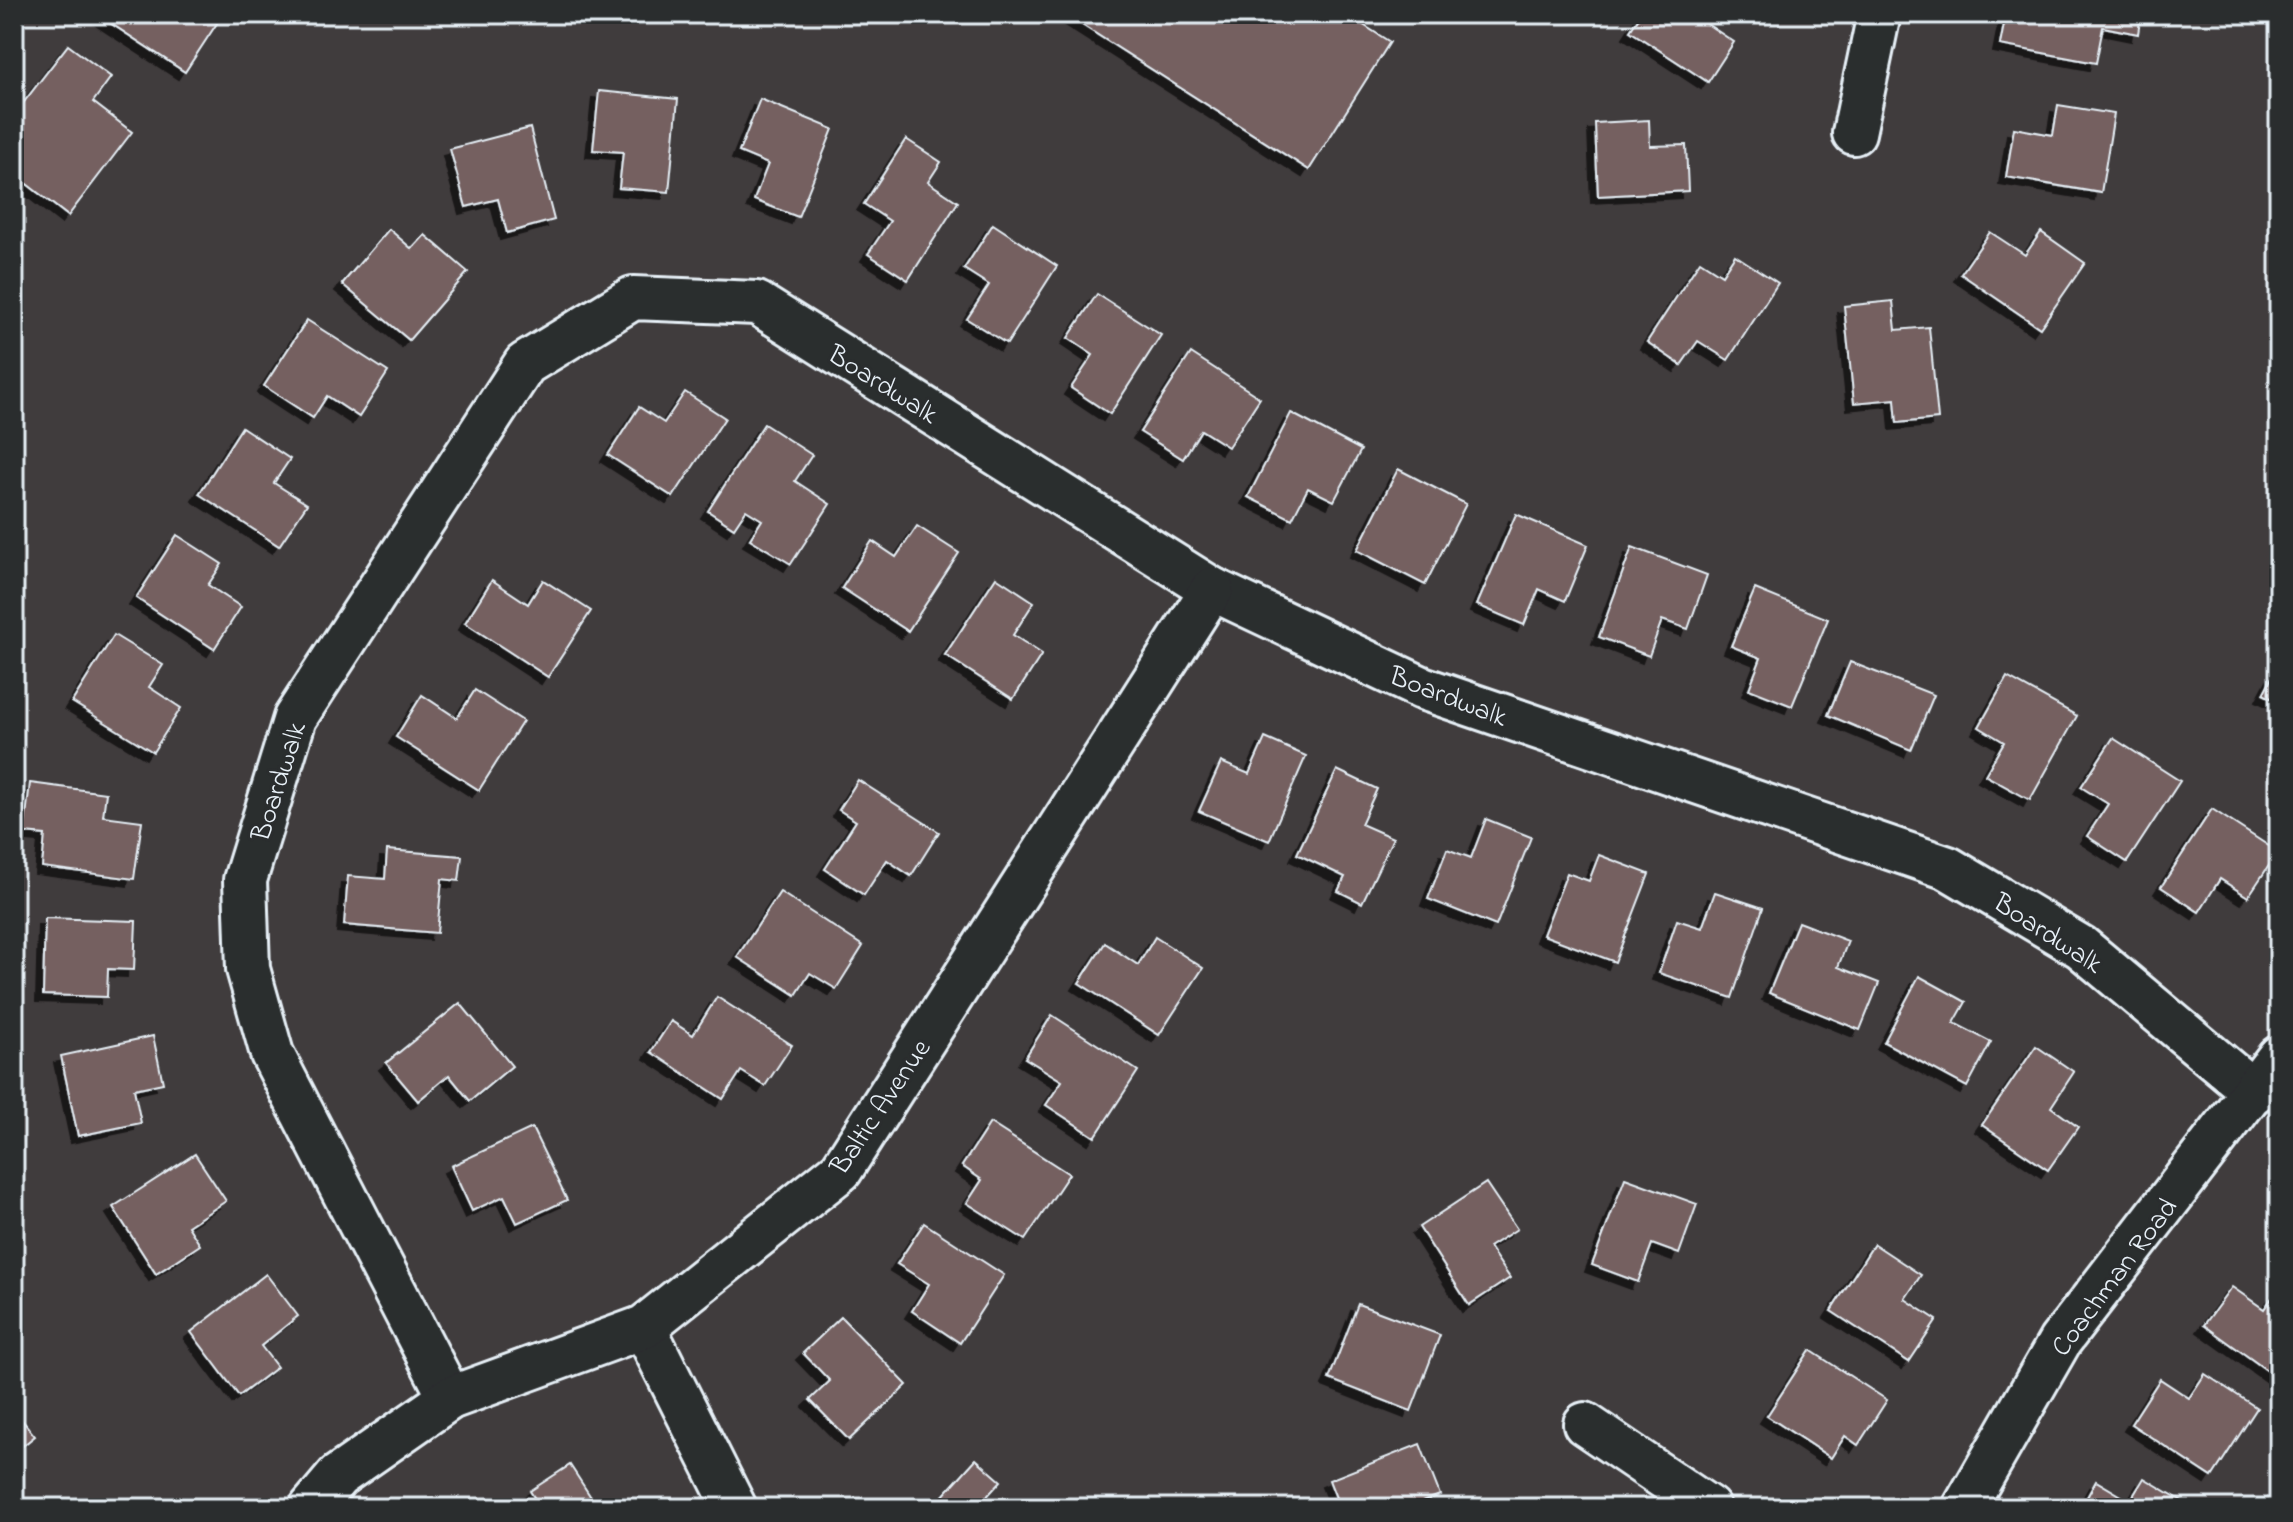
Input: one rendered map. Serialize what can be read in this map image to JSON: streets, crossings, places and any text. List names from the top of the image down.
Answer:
{
  "streets": {
    "street": ["Boardwalk", "Baltic Avenue", "Coachman Road"]
  },
  "crossings": [
    ["Boardwalk", "Baltic Avenue"],
    ["Boardwalk", "Coachman Road"]
  ]
}
